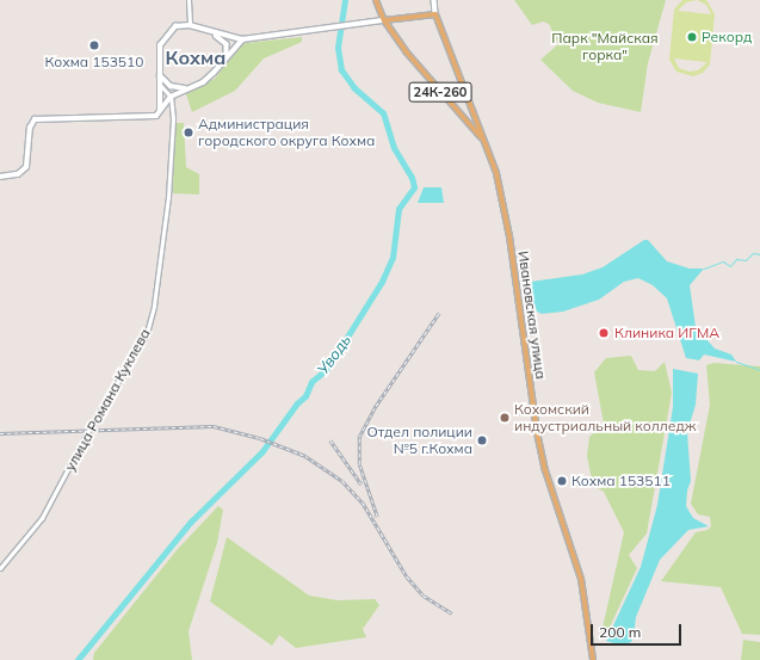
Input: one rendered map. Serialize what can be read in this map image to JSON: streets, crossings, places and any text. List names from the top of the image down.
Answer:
{
  "streets": {
    "main road": ["24К-260", "Ивановская улица"],
    "street": ["улица Романа Куклева"]
  },
  "districts": ["Кохма"],
  "water": ["Уводь"],
  "parks": ["Парк \"Майская горка\""],
  "places": [
    "Рекорд",
    "Кохма 153510",
    "Администрация городского округа Кохма",
    "Клиника ИГМА",
    "Кохомский индустриальный колледж",
    "Отдел полиции №5 г.Кохма",
    "Кохма 153511"
  ],
  "scale_bar": "200 m"
}
